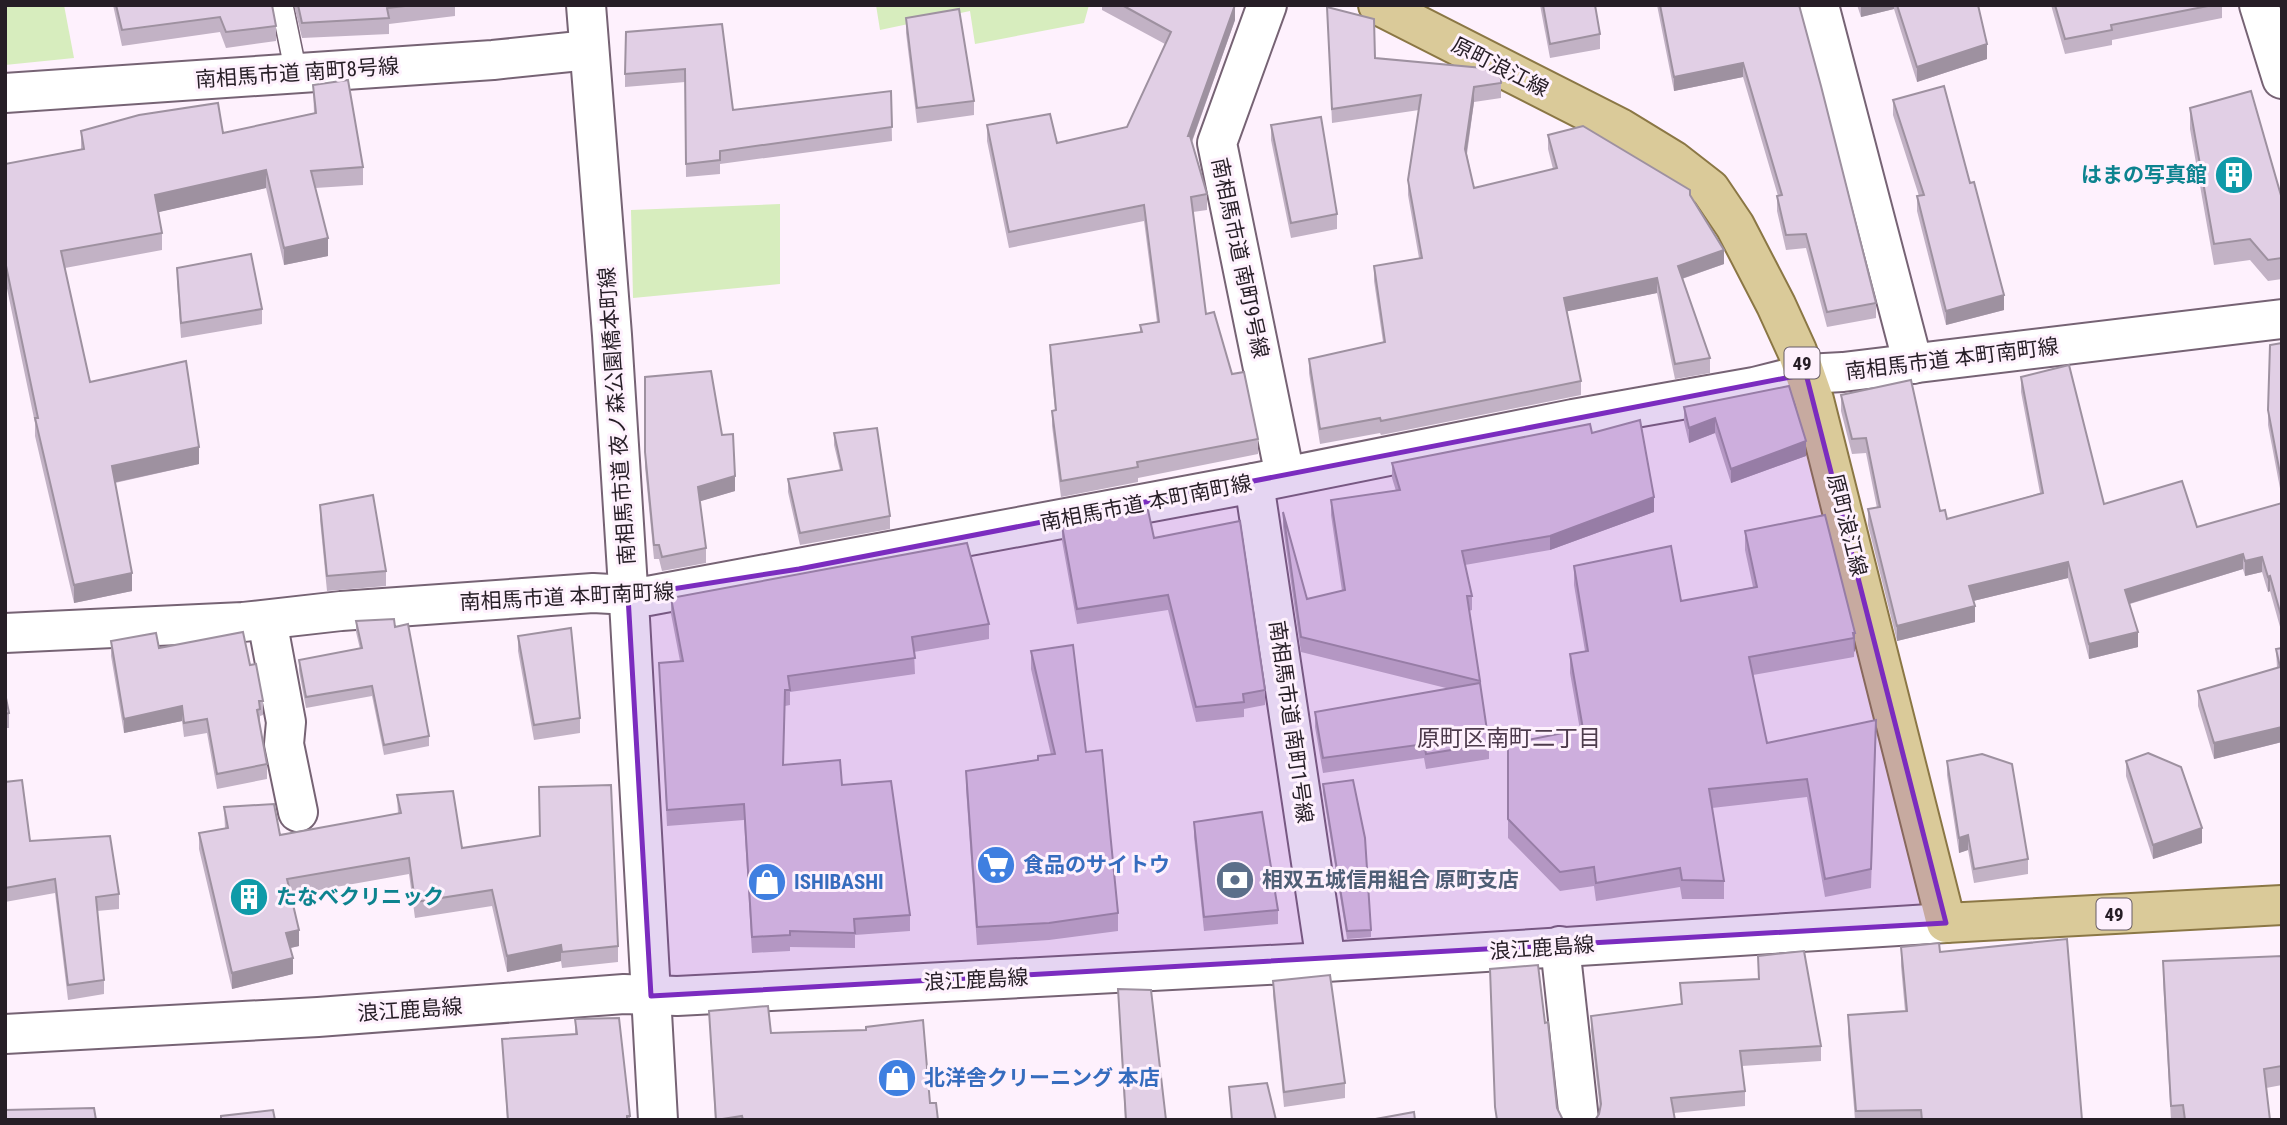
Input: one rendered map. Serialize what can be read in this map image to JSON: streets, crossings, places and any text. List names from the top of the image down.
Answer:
{
  "streets": {
    "main road": ["原町浪江線", "49"],
    "street": [
      "南相馬市道 南町8号線",
      "南相馬市道 南町9号線",
      "南相馬市道 本町南町線",
      "南相馬市道 夜ノ森公園橋本町線",
      "南相馬市道 南町1号線",
      "浪江鹿島線"
    ]
  },
  "crossings": [
    ["原町浪江線", "南相馬市道 本町南町線"],
    ["原町浪江線", "49"],
    ["原町浪江線", "浪江鹿島線"],
    ["南相馬市道 南町8号線", "南相馬市道 夜ノ森公園橋本町線"],
    ["南相馬市道 南町9号線", "南相馬市道 本町南町線"],
    ["南相馬市道 南町9号線", "南相馬市道 南町1号線"],
    ["南相馬市道 本町南町線", "南相馬市道 夜ノ森公園橋本町線"],
    ["南相馬市道 本町南町線", "南相馬市道 南町1号線"],
    ["49", "浪江鹿島線"],
    ["南相馬市道 夜ノ森公園橋本町線", "浪江鹿島線"],
    ["南相馬市道 南町1号線", "浪江鹿島線"]
  ],
  "districts": ["原町区南町二丁目"],
  "places": {
    "building": ["はまの写真館", "たなべクリニック"],
    "supermarket": ["食品のサイトウ"],
    "bank": ["相双五城信用組合 原町支店"],
    "shop": ["ISHIBASHI", "北洋舎クリーニング 本店"]
  }
}
